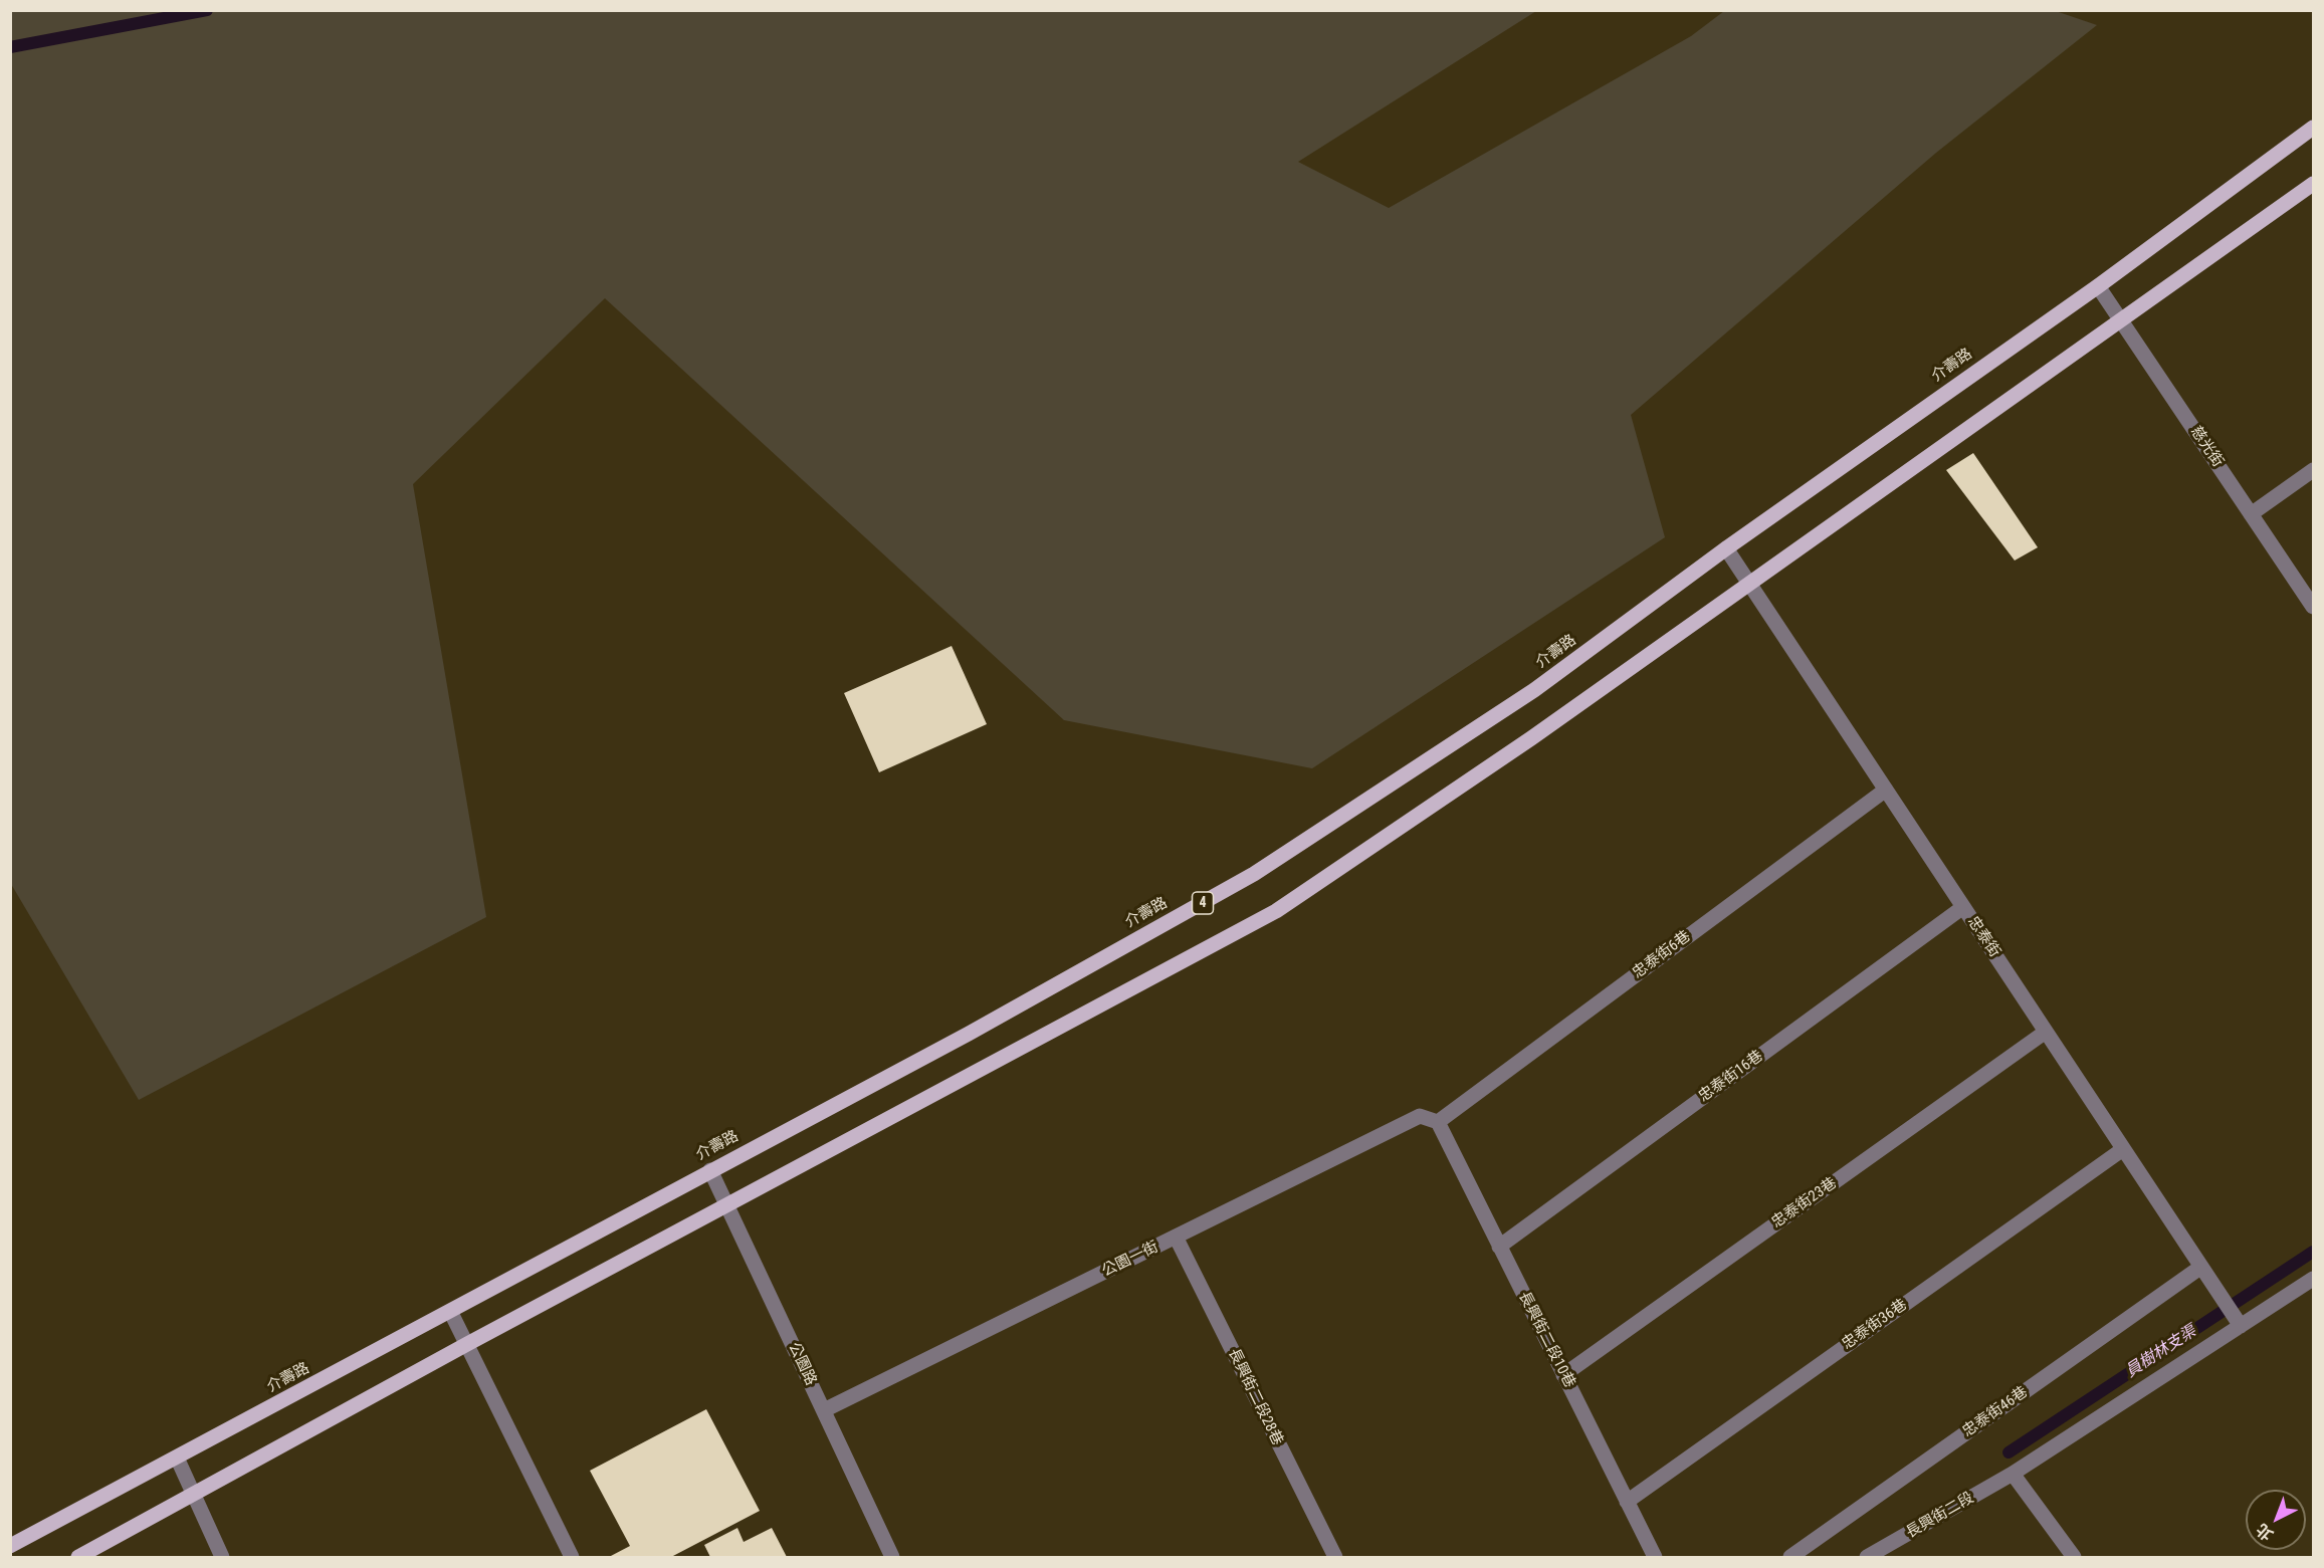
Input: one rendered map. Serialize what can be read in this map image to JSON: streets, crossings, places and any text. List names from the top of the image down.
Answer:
{
  "streets": {
    "main road": ["介壽路", "4"],
    "street": [
      "慈光街",
      "忠泰街",
      "忠泰街6巷",
      "忠泰街16巷",
      "忠泰街23巷",
      "公園一街",
      "忠泰街36巷",
      "長興街二段10巷",
      "公園路",
      "長興街二段28巷",
      "忠泰街46巷",
      "長興街二段"
    ]
  },
  "crossings": [
    ["介壽路", "慈光街"],
    ["介壽路", "忠泰街"],
    ["介壽路", "公園路"],
    ["忠泰街", "忠泰街6巷"],
    ["忠泰街", "忠泰街16巷"],
    ["忠泰街", "忠泰街23巷"],
    ["忠泰街", "忠泰街36巷"],
    ["忠泰街", "忠泰街46巷"],
    ["忠泰街", "長興街二段"],
    ["忠泰街6巷", "公園一街"],
    ["忠泰街6巷", "長興街二段10巷"],
    ["忠泰街16巷", "長興街二段10巷"],
    ["忠泰街23巷", "長興街二段10巷"],
    ["公園一街", "長興街二段10巷"],
    ["公園一街", "公園路"],
    ["公園一街", "長興街二段28巷"],
    ["忠泰街36巷", "長興街二段10巷"]
  ],
  "water": ["員樹林支渠"],
  "north": "bottom left"
}
